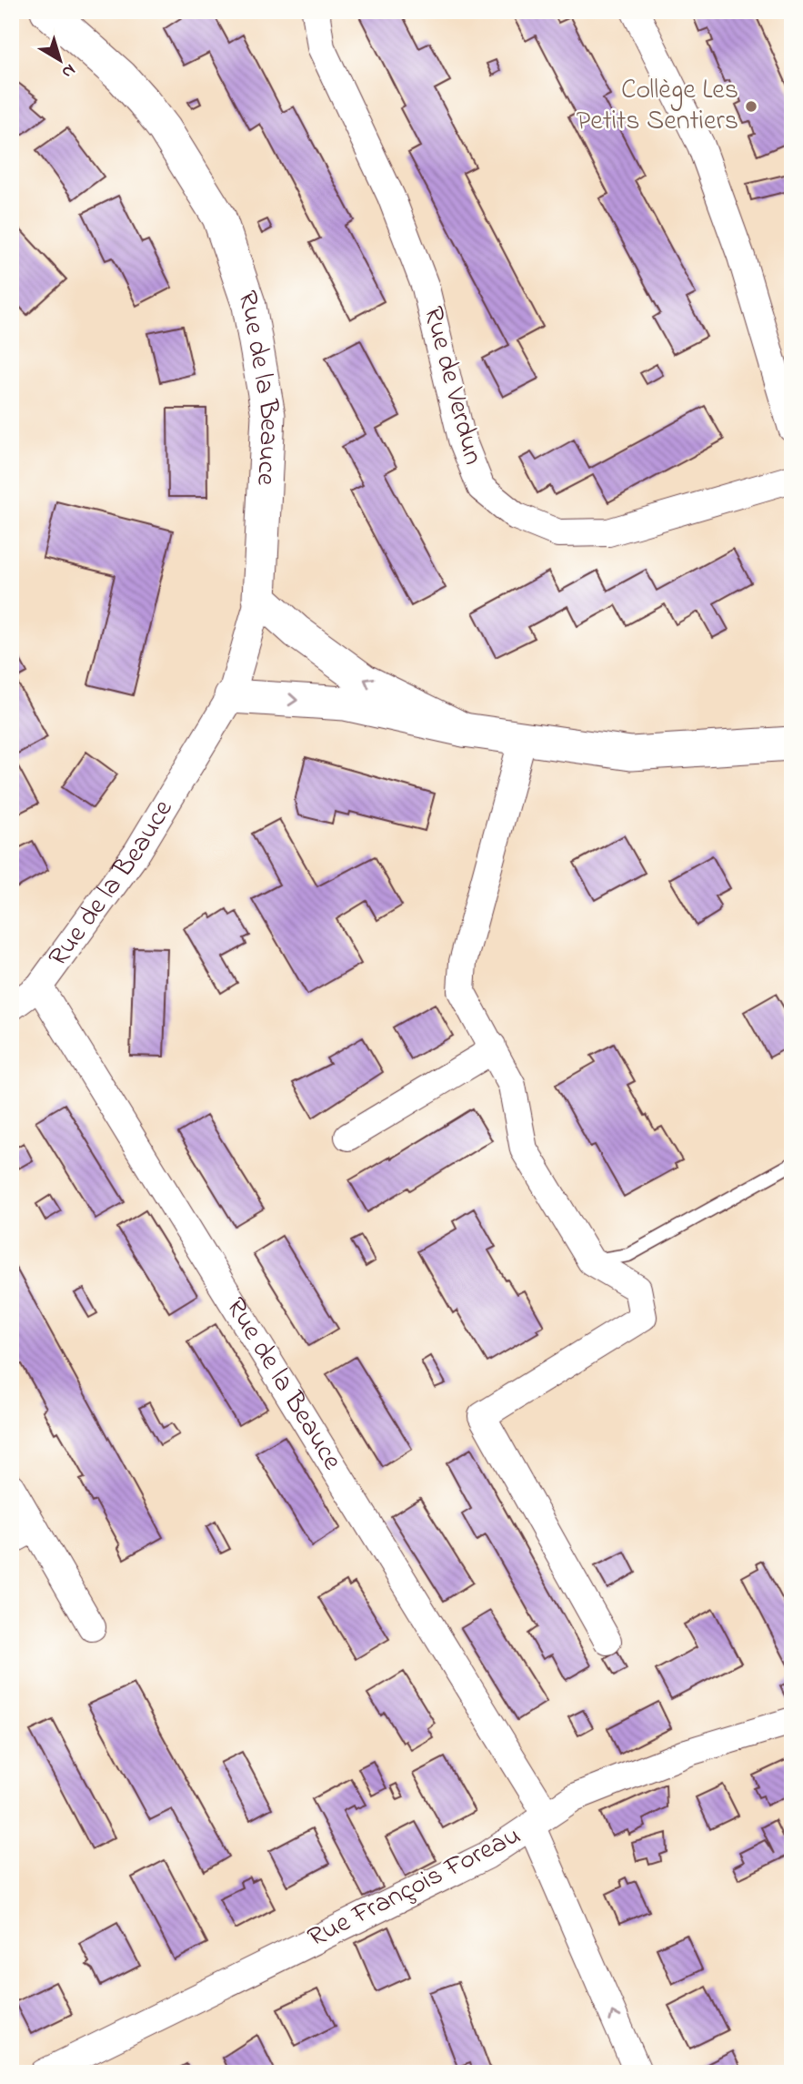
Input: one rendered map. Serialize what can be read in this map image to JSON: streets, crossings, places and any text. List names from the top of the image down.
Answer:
{
  "streets": {
    "street": ["Rue de Verdun", "Rue de la Beauce", "Rue François Foreau"]
  },
  "crossings": [
    ["Rue de la Beauce", "Rue François Foreau"]
  ],
  "places": ["Collège Les Petits Sentiers"],
  "north": "bottom right"
}
